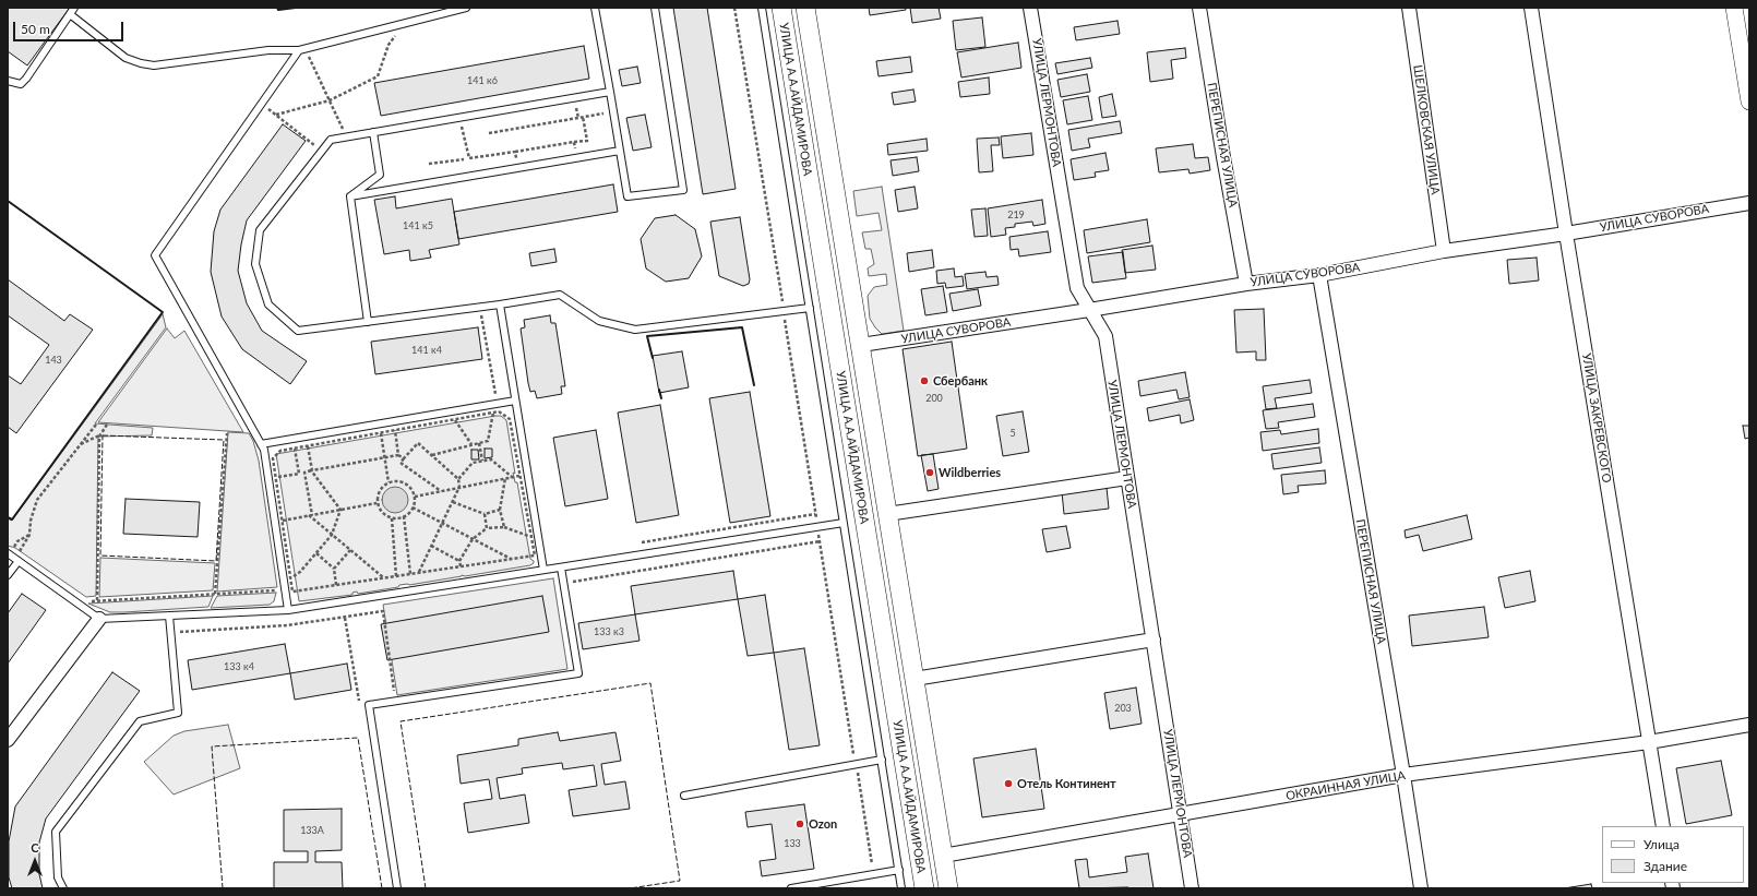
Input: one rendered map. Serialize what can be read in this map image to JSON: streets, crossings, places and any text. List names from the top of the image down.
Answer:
{
  "streets": {
    "main road": ["УЛИЦА А.А.АЙДАМИРОВА"],
    "street": [
      "УЛИЦА ЛЕРМОНТОВА",
      "ШЕЛКОВСКАЯ УЛИЦА",
      "ПЕРЕПИСНАЯ УЛИЦА",
      "УЛИЦА СУВОРОВА",
      "УЛИЦА ЗАКРЕВСКОГО",
      "ОКРАИННАЯ УЛИЦА"
    ]
  },
  "crossings": [
    ["УЛИЦА А.А.АЙДАМИРОВА", "УЛИЦА СУВОРОВА"],
    ["УЛИЦА А.А.АЙДАМИРОВА", "ОКРАИННАЯ УЛИЦА"],
    ["УЛИЦА ЛЕРМОНТОВА", "УЛИЦА СУВОРОВА"],
    ["УЛИЦА ЛЕРМОНТОВА", "ОКРАИННАЯ УЛИЦА"],
    ["ШЕЛКОВСКАЯ УЛИЦА", "УЛИЦА СУВОРОВА"],
    ["ПЕРЕПИСНАЯ УЛИЦА", "УЛИЦА СУВОРОВА"],
    ["ПЕРЕПИСНАЯ УЛИЦА", "ОКРАИННАЯ УЛИЦА"],
    ["УЛИЦА СУВОРОВА", "УЛИЦА ЗАКРЕВСКОГО"],
    ["УЛИЦА ЗАКРЕВСКОГО", "ОКРАИННАЯ УЛИЦА"]
  ],
  "places": [
    "Сбербанк",
    "Wildberries",
    "Отель Континент",
    "Ozon"
  ],
  "house_numbers": [
    "141 к6",
    "219",
    "141 к5",
    "141 к4",
    "143",
    "200",
    "5",
    "133 к3",
    "133 к4",
    "203",
    "133А",
    "133"
  ],
  "legend": ["Улица", "Здание"],
  "scale_bar": "50 m",
  "north": "top"
}
